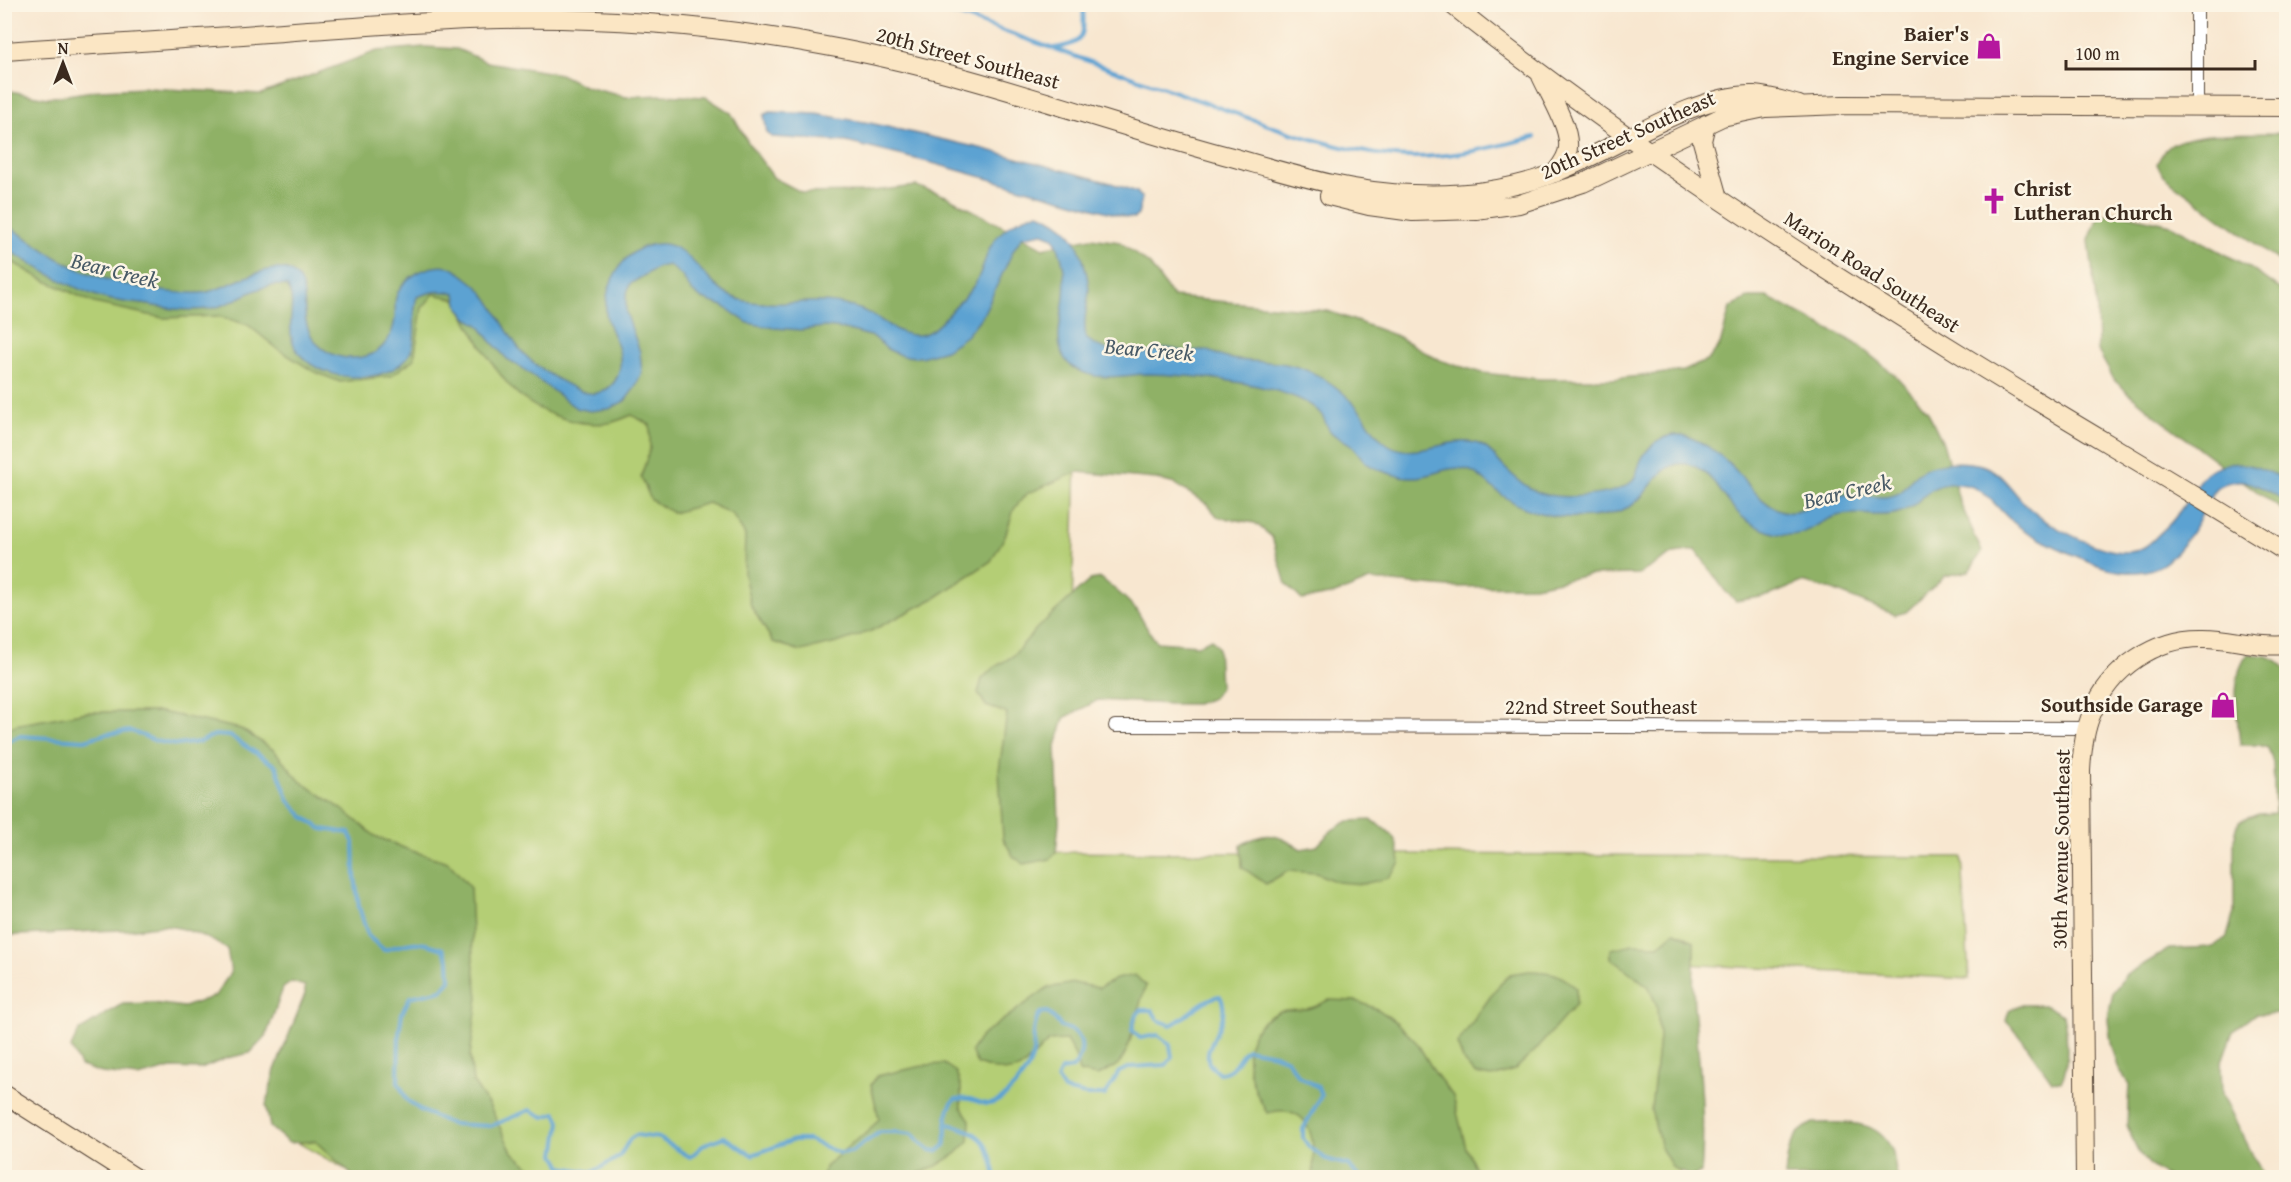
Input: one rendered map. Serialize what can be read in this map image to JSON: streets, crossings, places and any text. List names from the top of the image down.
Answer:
{
  "streets": {
    "street": [
      "20th Street Southeast",
      "Marion Road Southeast",
      "22nd Street Southeast",
      "30th Avenue Southeast"
    ]
  },
  "crossings": [
    ["20th Street Southeast", "Marion Road Southeast"],
    ["22nd Street Southeast", "30th Avenue Southeast"]
  ],
  "water": ["Bear Creek"],
  "places": {
    "shop": ["Baier's Engine Service", "Southside Garage"],
    "church": ["Christ Lutheran Church"]
  },
  "scale_bar": "100 m",
  "north": "top"
}
